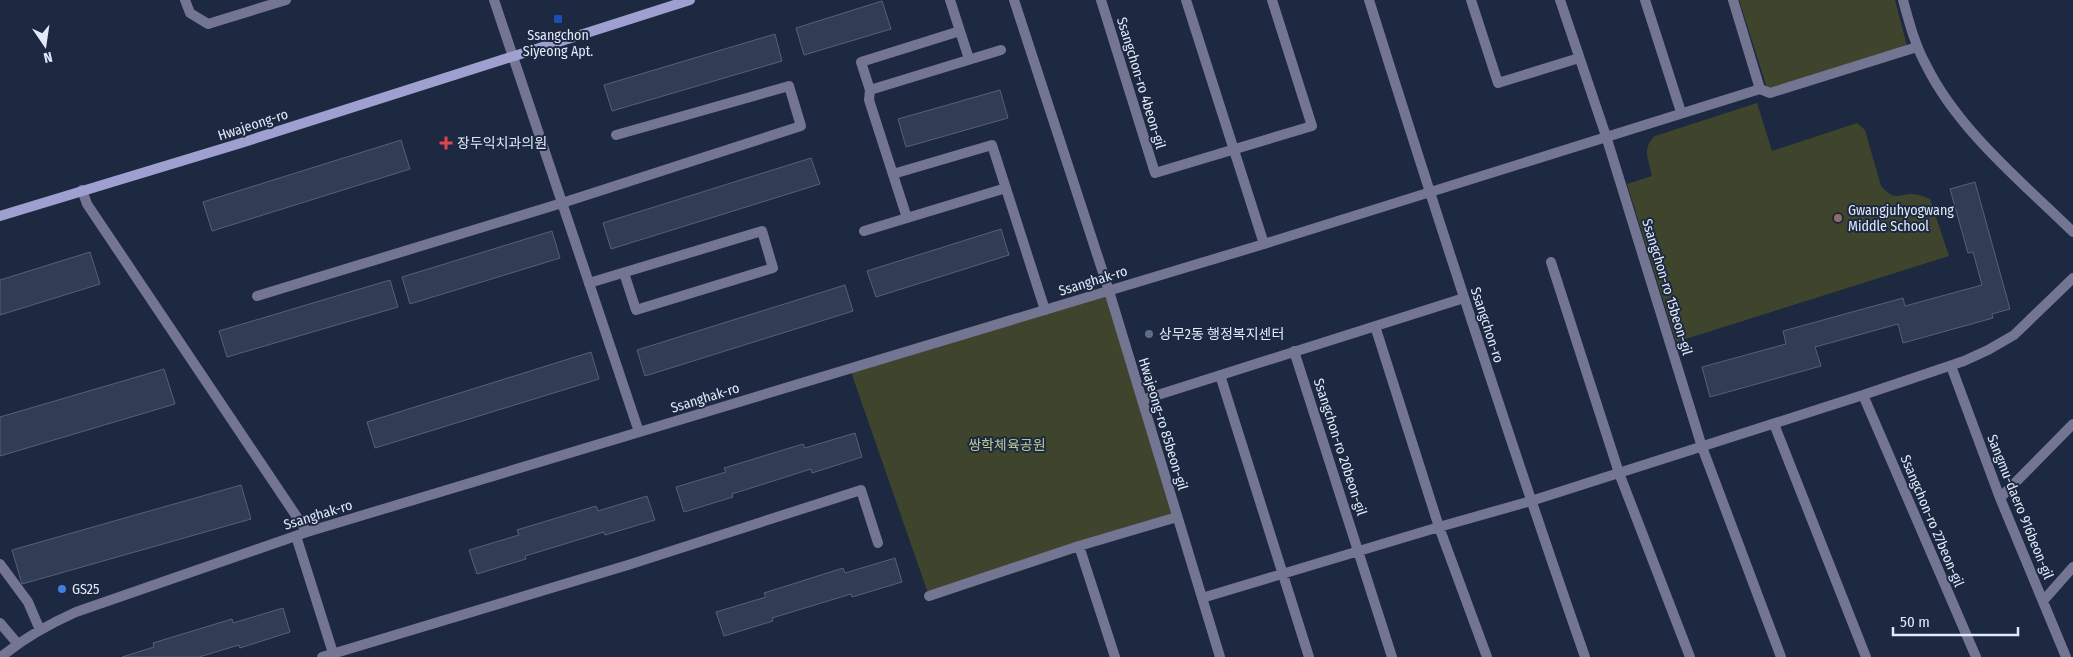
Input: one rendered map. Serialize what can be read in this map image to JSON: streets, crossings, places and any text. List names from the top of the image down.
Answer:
{
  "streets": {
    "street": [
      "Ssangchon-ro 4beon-gil",
      "Hwajeong-ro",
      "Ssanghak-ro",
      "Ssangchon-ro 15beon-gil",
      "Ssangchon-ro",
      "Hwajeong-ro 85beon-gil",
      "Ssangchon-ro 20beon-gil",
      "Sangmu-daero 916beon-gil",
      "Ssangchon-ro 27beon-gil"
    ]
  },
  "crossings": [
    ["Ssanghak-ro", "Ssangchon-ro"],
    ["Ssanghak-ro", "Hwajeong-ro 85beon-gil"]
  ],
  "parks": ["쌍학체육공원"],
  "places": {
    "transit": ["Ssangchon Siyeong Apt."],
    "health": ["장두익치과의원"],
    "other": ["Gwangjuhyogwang Middle School", "상무2동 행정복지센터", "GS25"]
  },
  "scale_bar": "50 m",
  "north": "bottom"
}
